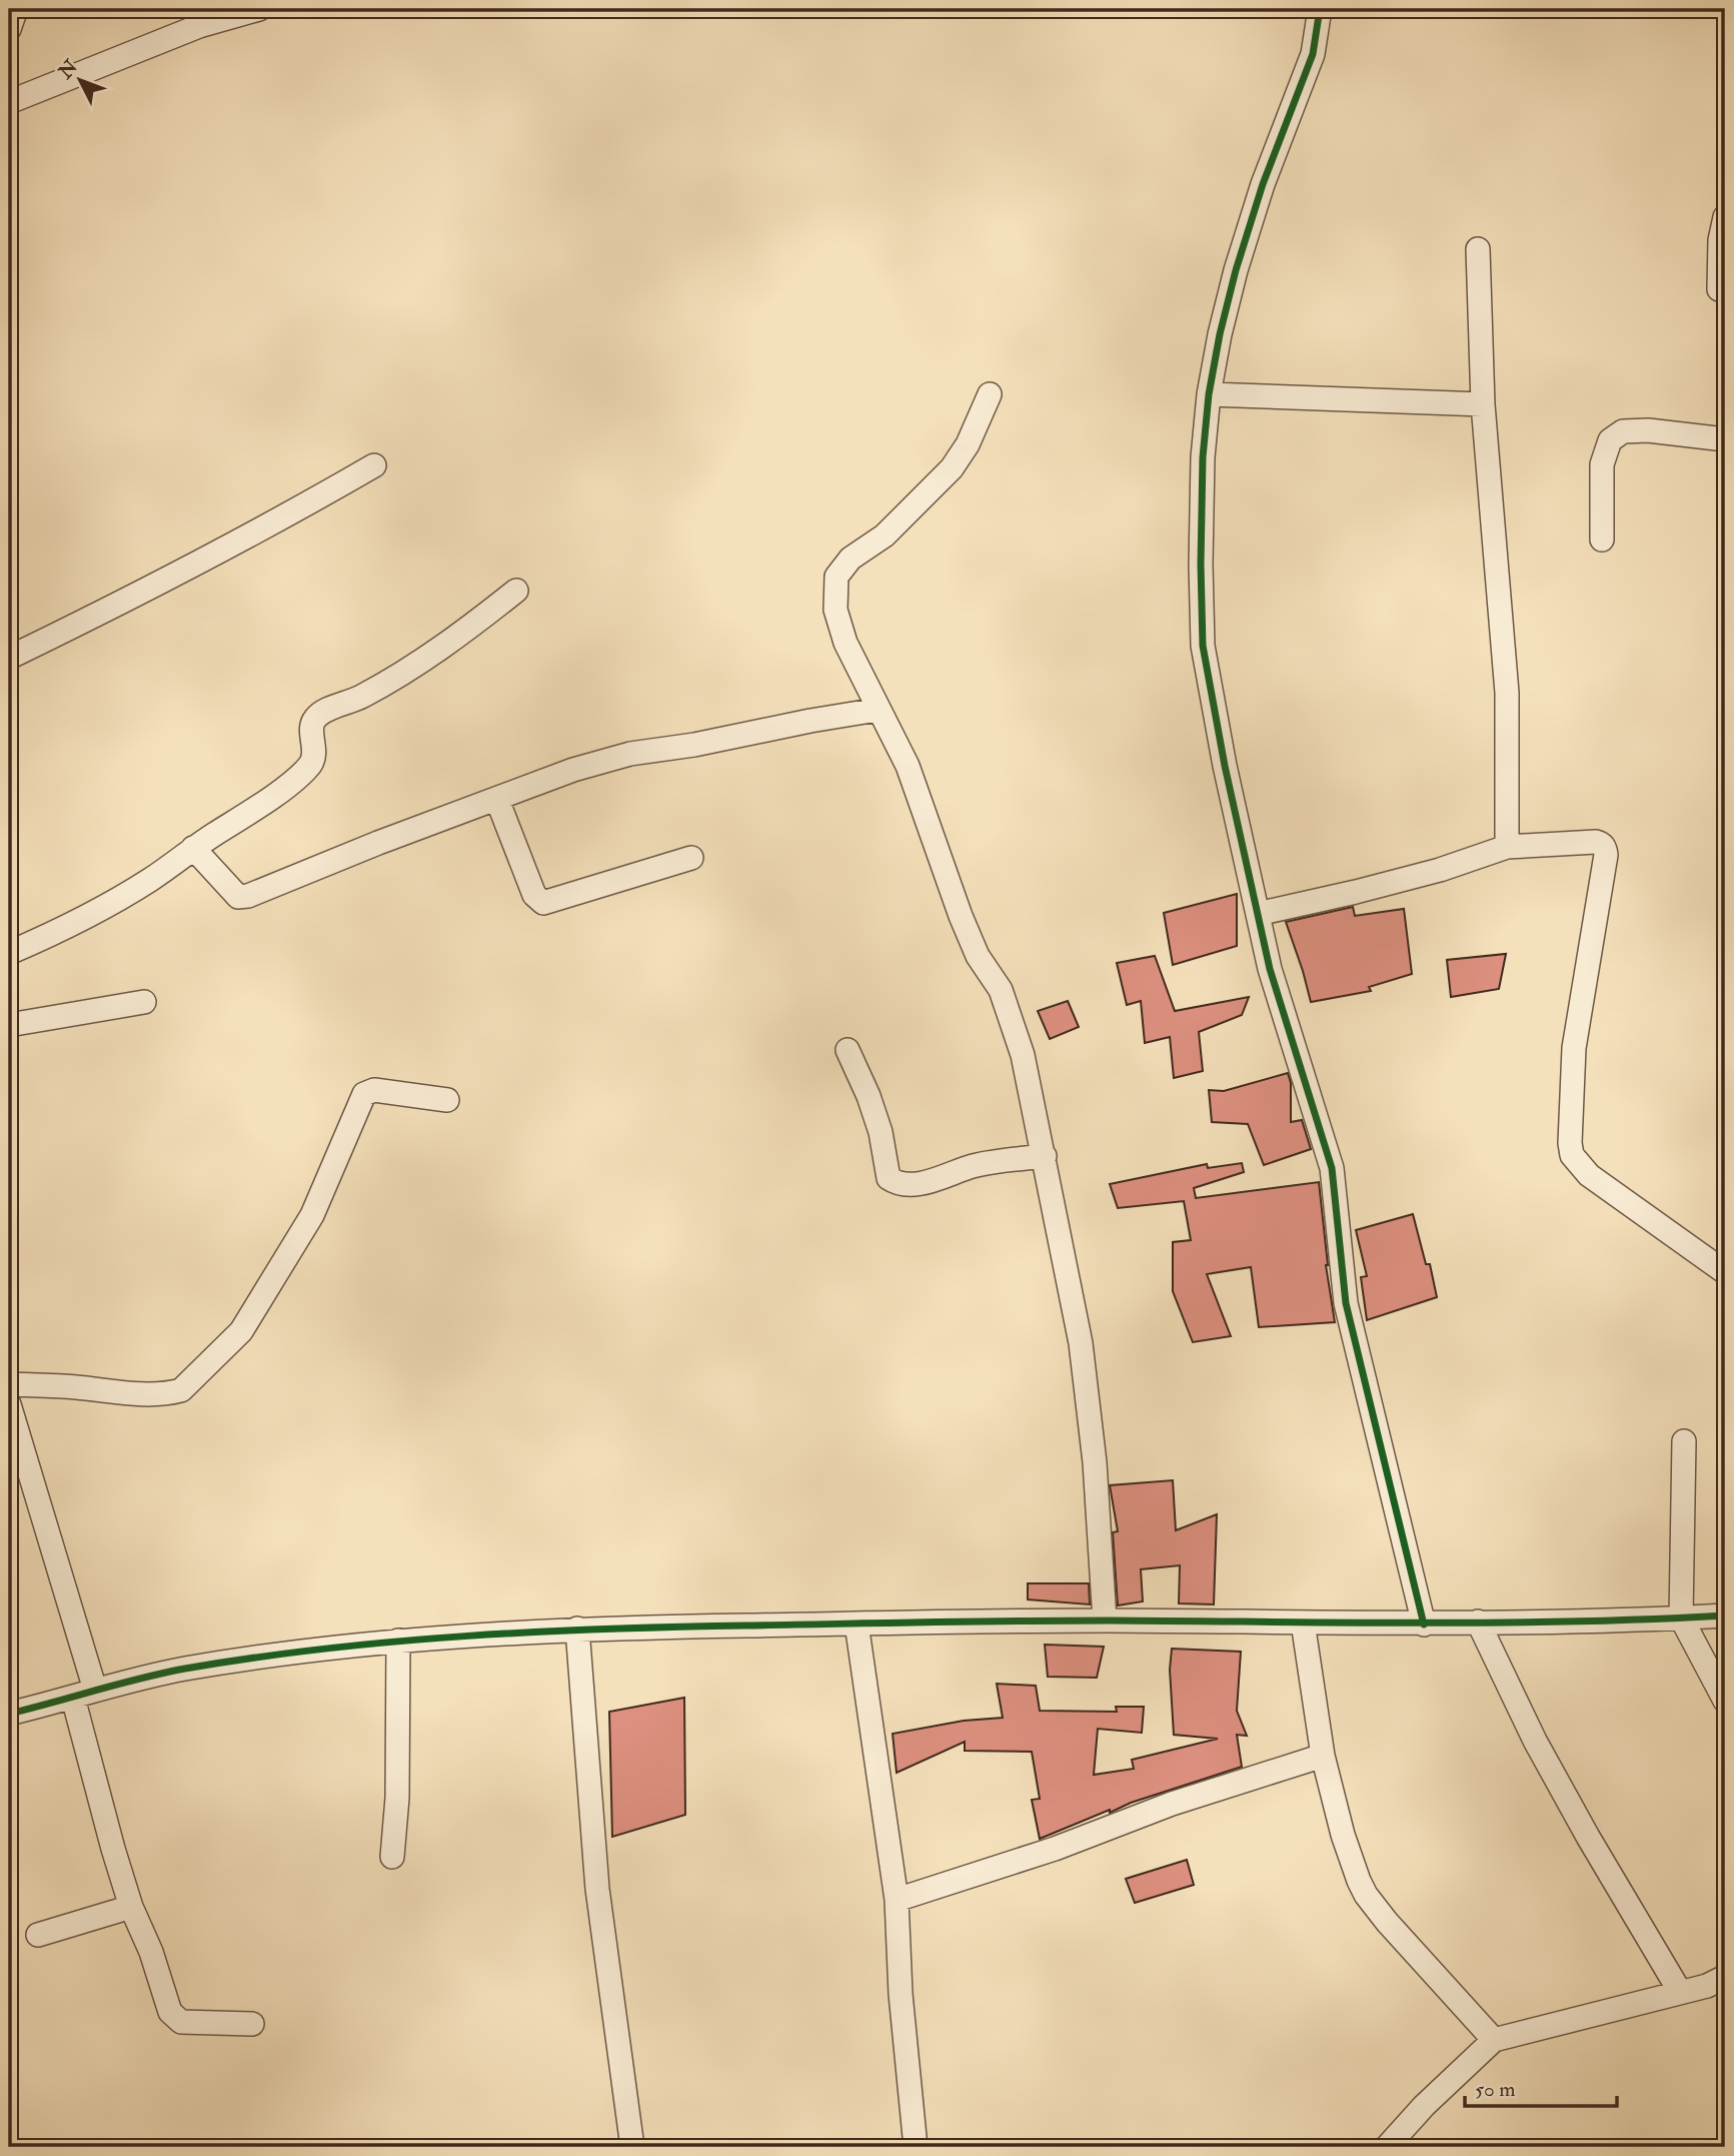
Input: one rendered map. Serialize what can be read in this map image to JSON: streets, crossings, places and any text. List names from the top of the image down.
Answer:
{
  "scale_bar": "50 m",
  "north": "top left"
}
